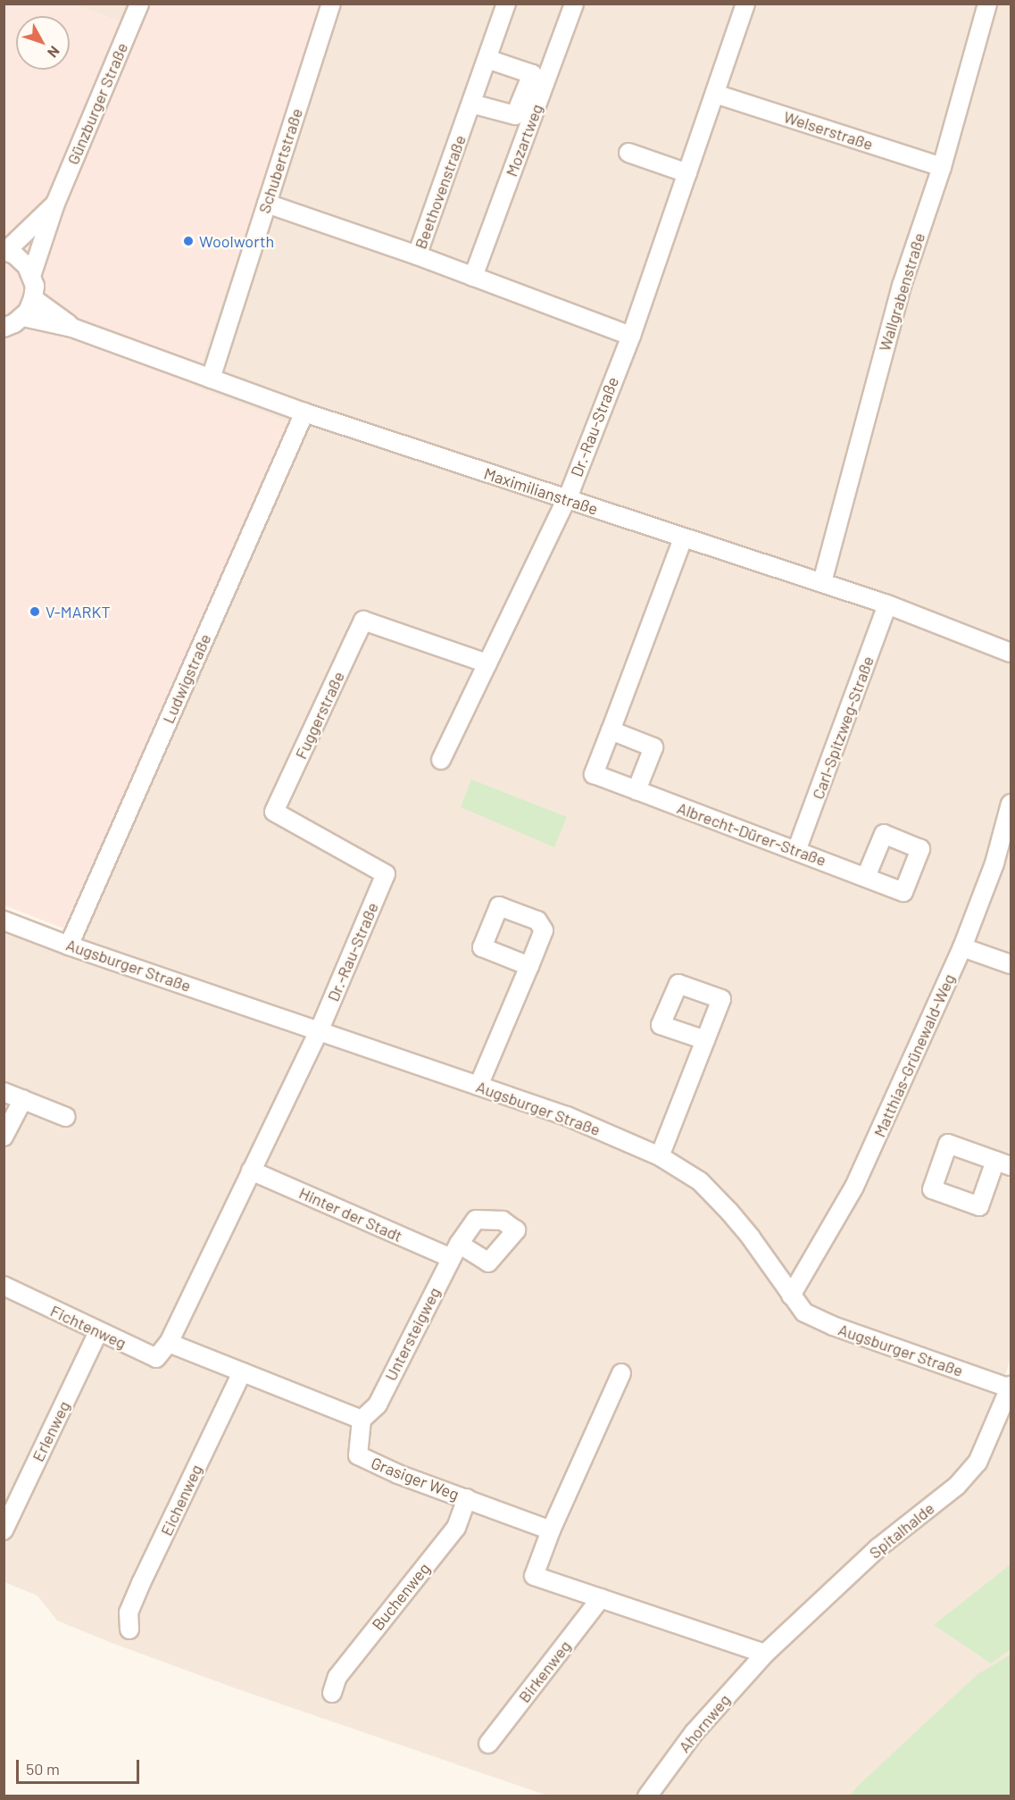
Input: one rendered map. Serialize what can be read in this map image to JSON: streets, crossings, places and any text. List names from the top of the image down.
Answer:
{
  "streets": {
    "street": [
      "Günzburger Straße",
      "Welserstraße",
      "Mozartweg",
      "Schubertstraße",
      "Beethovenstraße",
      "Wallgrabenstraße",
      "Dr.-Rau-Straße",
      "Maximilianstraße",
      "Ludwigstraße",
      "Fuggerstraße",
      "Carl-Spitzweg-Straße",
      "Albrecht-Dürer-Straße",
      "Augsburger Straße",
      "Matthias-Grünewald-Weg",
      "Hinter der Stadt",
      "Fichtenweg",
      "Untersteigweg",
      "Erlenweg",
      "Grasiger Weg",
      "Eichenweg",
      "Spitalhalde",
      "Buchenweg",
      "Birkenweg",
      "Ahornweg"
    ]
  },
  "crossings": [
    ["Welserstraße", "Wallgrabenstraße"],
    ["Welserstraße", "Dr.-Rau-Straße"],
    ["Mozartweg", "Beethovenstraße"],
    ["Schubertstraße", "Maximilianstraße"],
    ["Beethovenstraße", "Dr.-Rau-Straße"],
    ["Wallgrabenstraße", "Maximilianstraße"],
    ["Dr.-Rau-Straße", "Maximilianstraße"],
    ["Dr.-Rau-Straße", "Fuggerstraße"],
    ["Dr.-Rau-Straße", "Augsburger Straße"],
    ["Maximilianstraße", "Ludwigstraße"],
    ["Maximilianstraße", "Carl-Spitzweg-Straße"],
    ["Maximilianstraße", "Albrecht-Dürer-Straße"],
    ["Ludwigstraße", "Augsburger Straße"],
    ["Carl-Spitzweg-Straße", "Albrecht-Dürer-Straße"],
    ["Augsburger Straße", "Matthias-Grünewald-Weg"],
    ["Augsburger Straße", "Spitalhalde"],
    ["Hinter der Stadt", "Untersteigweg"],
    ["Fichtenweg", "Erlenweg"],
    ["Untersteigweg", "Grasiger Weg"],
    ["Grasiger Weg", "Buchenweg"],
    ["Spitalhalde", "Ahornweg"]
  ],
  "places": ["Woolworth", "V-MARKT"],
  "scale_bar": "50 m",
  "north": "bottom right"
}
